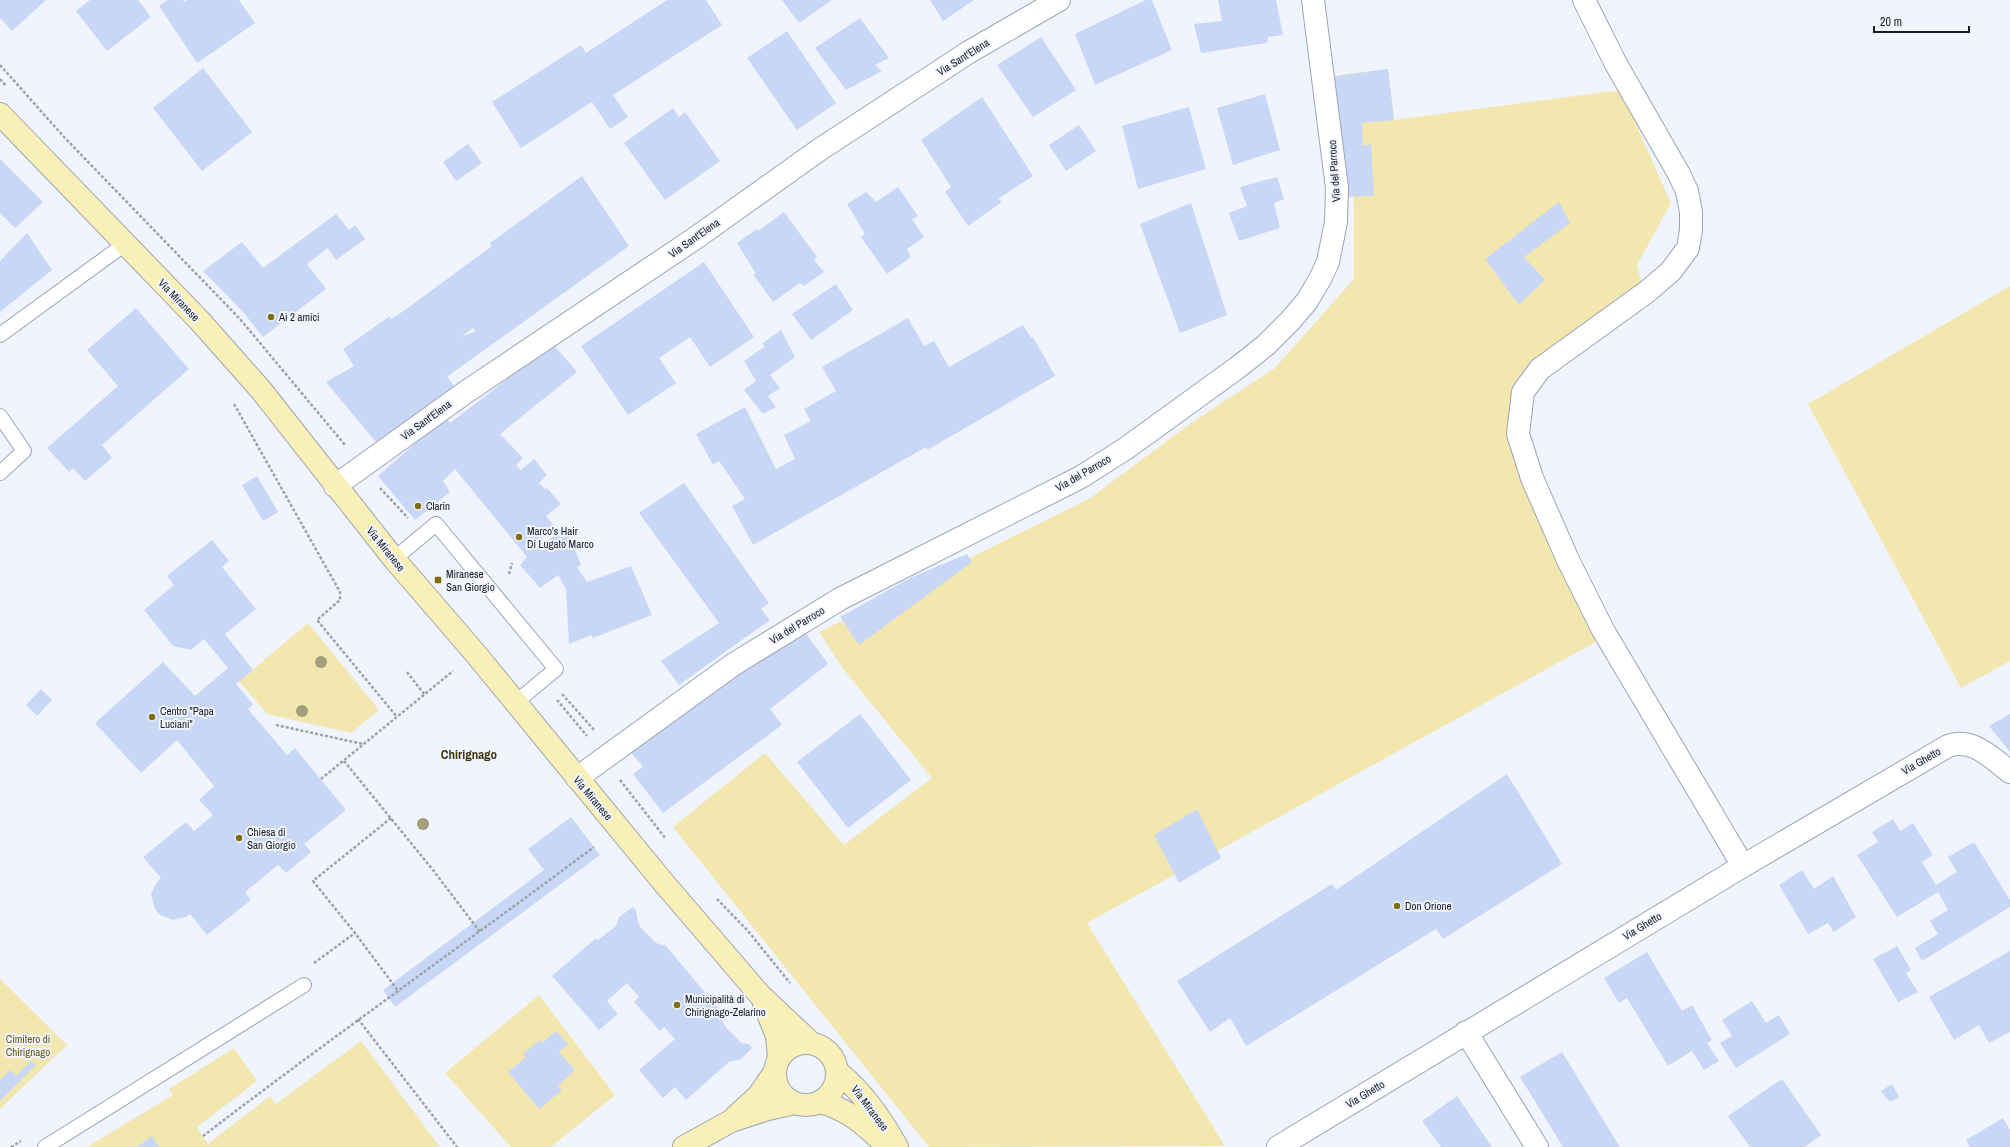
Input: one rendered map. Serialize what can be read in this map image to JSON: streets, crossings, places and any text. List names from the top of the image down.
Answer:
{
  "streets": {
    "street": [
      "Via Sant'Elena",
      "Via del Parroco",
      "Via Miranese",
      "Via Ghetto"
    ]
  },
  "crossings": [
    ["Via Sant'Elena", "Via Miranese"],
    ["Via del Parroco", "Via Miranese"]
  ],
  "districts": ["Chirignago"],
  "parks": ["Cimitero di Chirignago"],
  "places": {
    "other": [
      "Ai 2 amici",
      "Clarin",
      "Marco's Hair Di Lugato Marco",
      "Centro \"Papa Luciani\"",
      "Chiesa di San Giorgio",
      "Don Orione",
      "Municipalità di Chirignago-Zelarino"
    ],
    "transit": ["Miranese San Giorgio"]
  },
  "scale_bar": "20 m"
}
